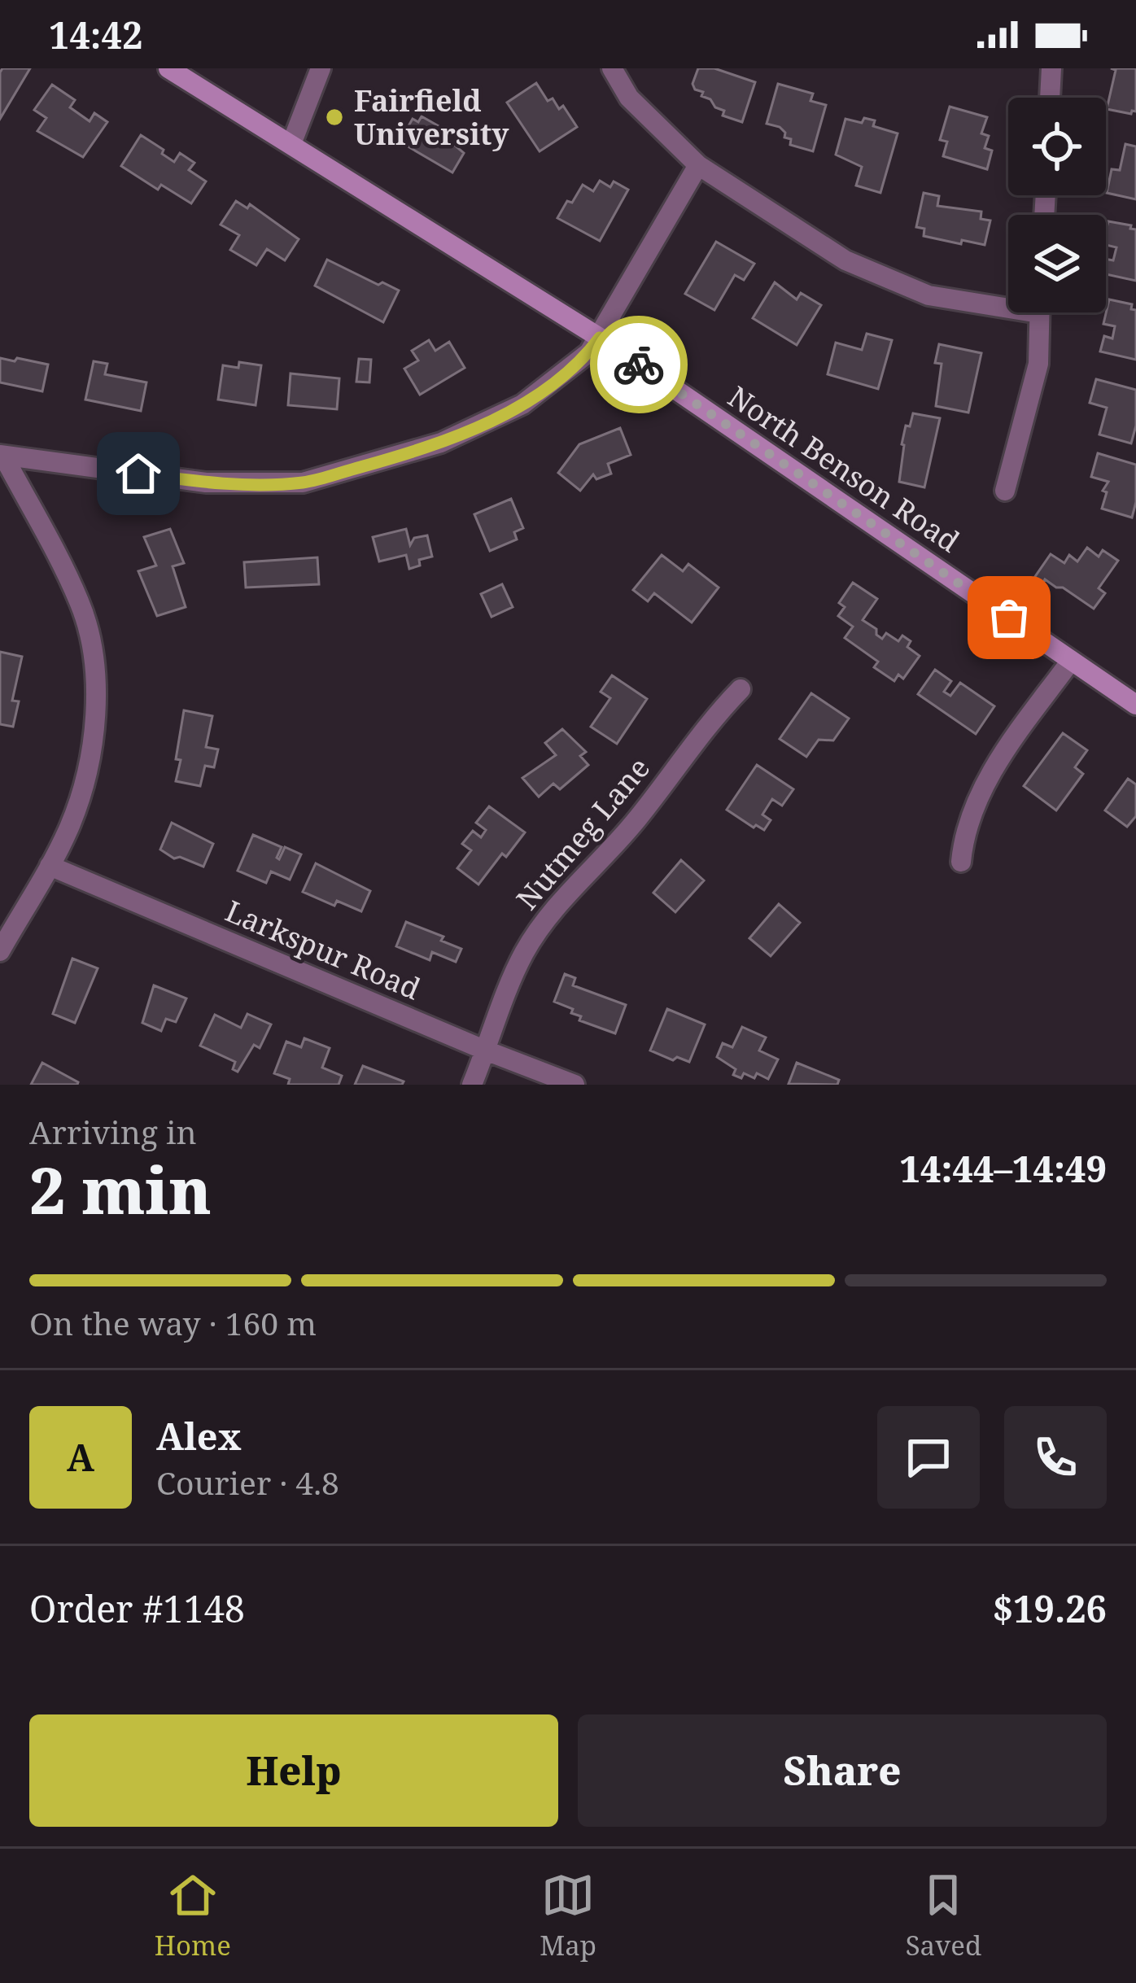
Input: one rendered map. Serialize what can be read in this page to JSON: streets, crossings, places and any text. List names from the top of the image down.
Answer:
{
  "streets": {
    "main road": ["North Benson Road"],
    "street": ["Nutmeg Lane", "Larkspur Road"]
  },
  "crossings": [
    ["Nutmeg Lane", "Larkspur Road"]
  ],
  "places": ["Fairfield University"],
  "page": {
    "status": "14:42",
    "heading": ["2 min", "Arriving in", "14:44–14:49"],
    "panel": [
      "Alex",
      "Courier · 4.8",
      "Order #1148",
      "$19.26"
    ],
    "bar": "On the way · 160 m",
    "round": "A",
    "buttons": ["Help", "Share"],
    "tabs": ["Home", "Map", "Saved"]
  }
}
